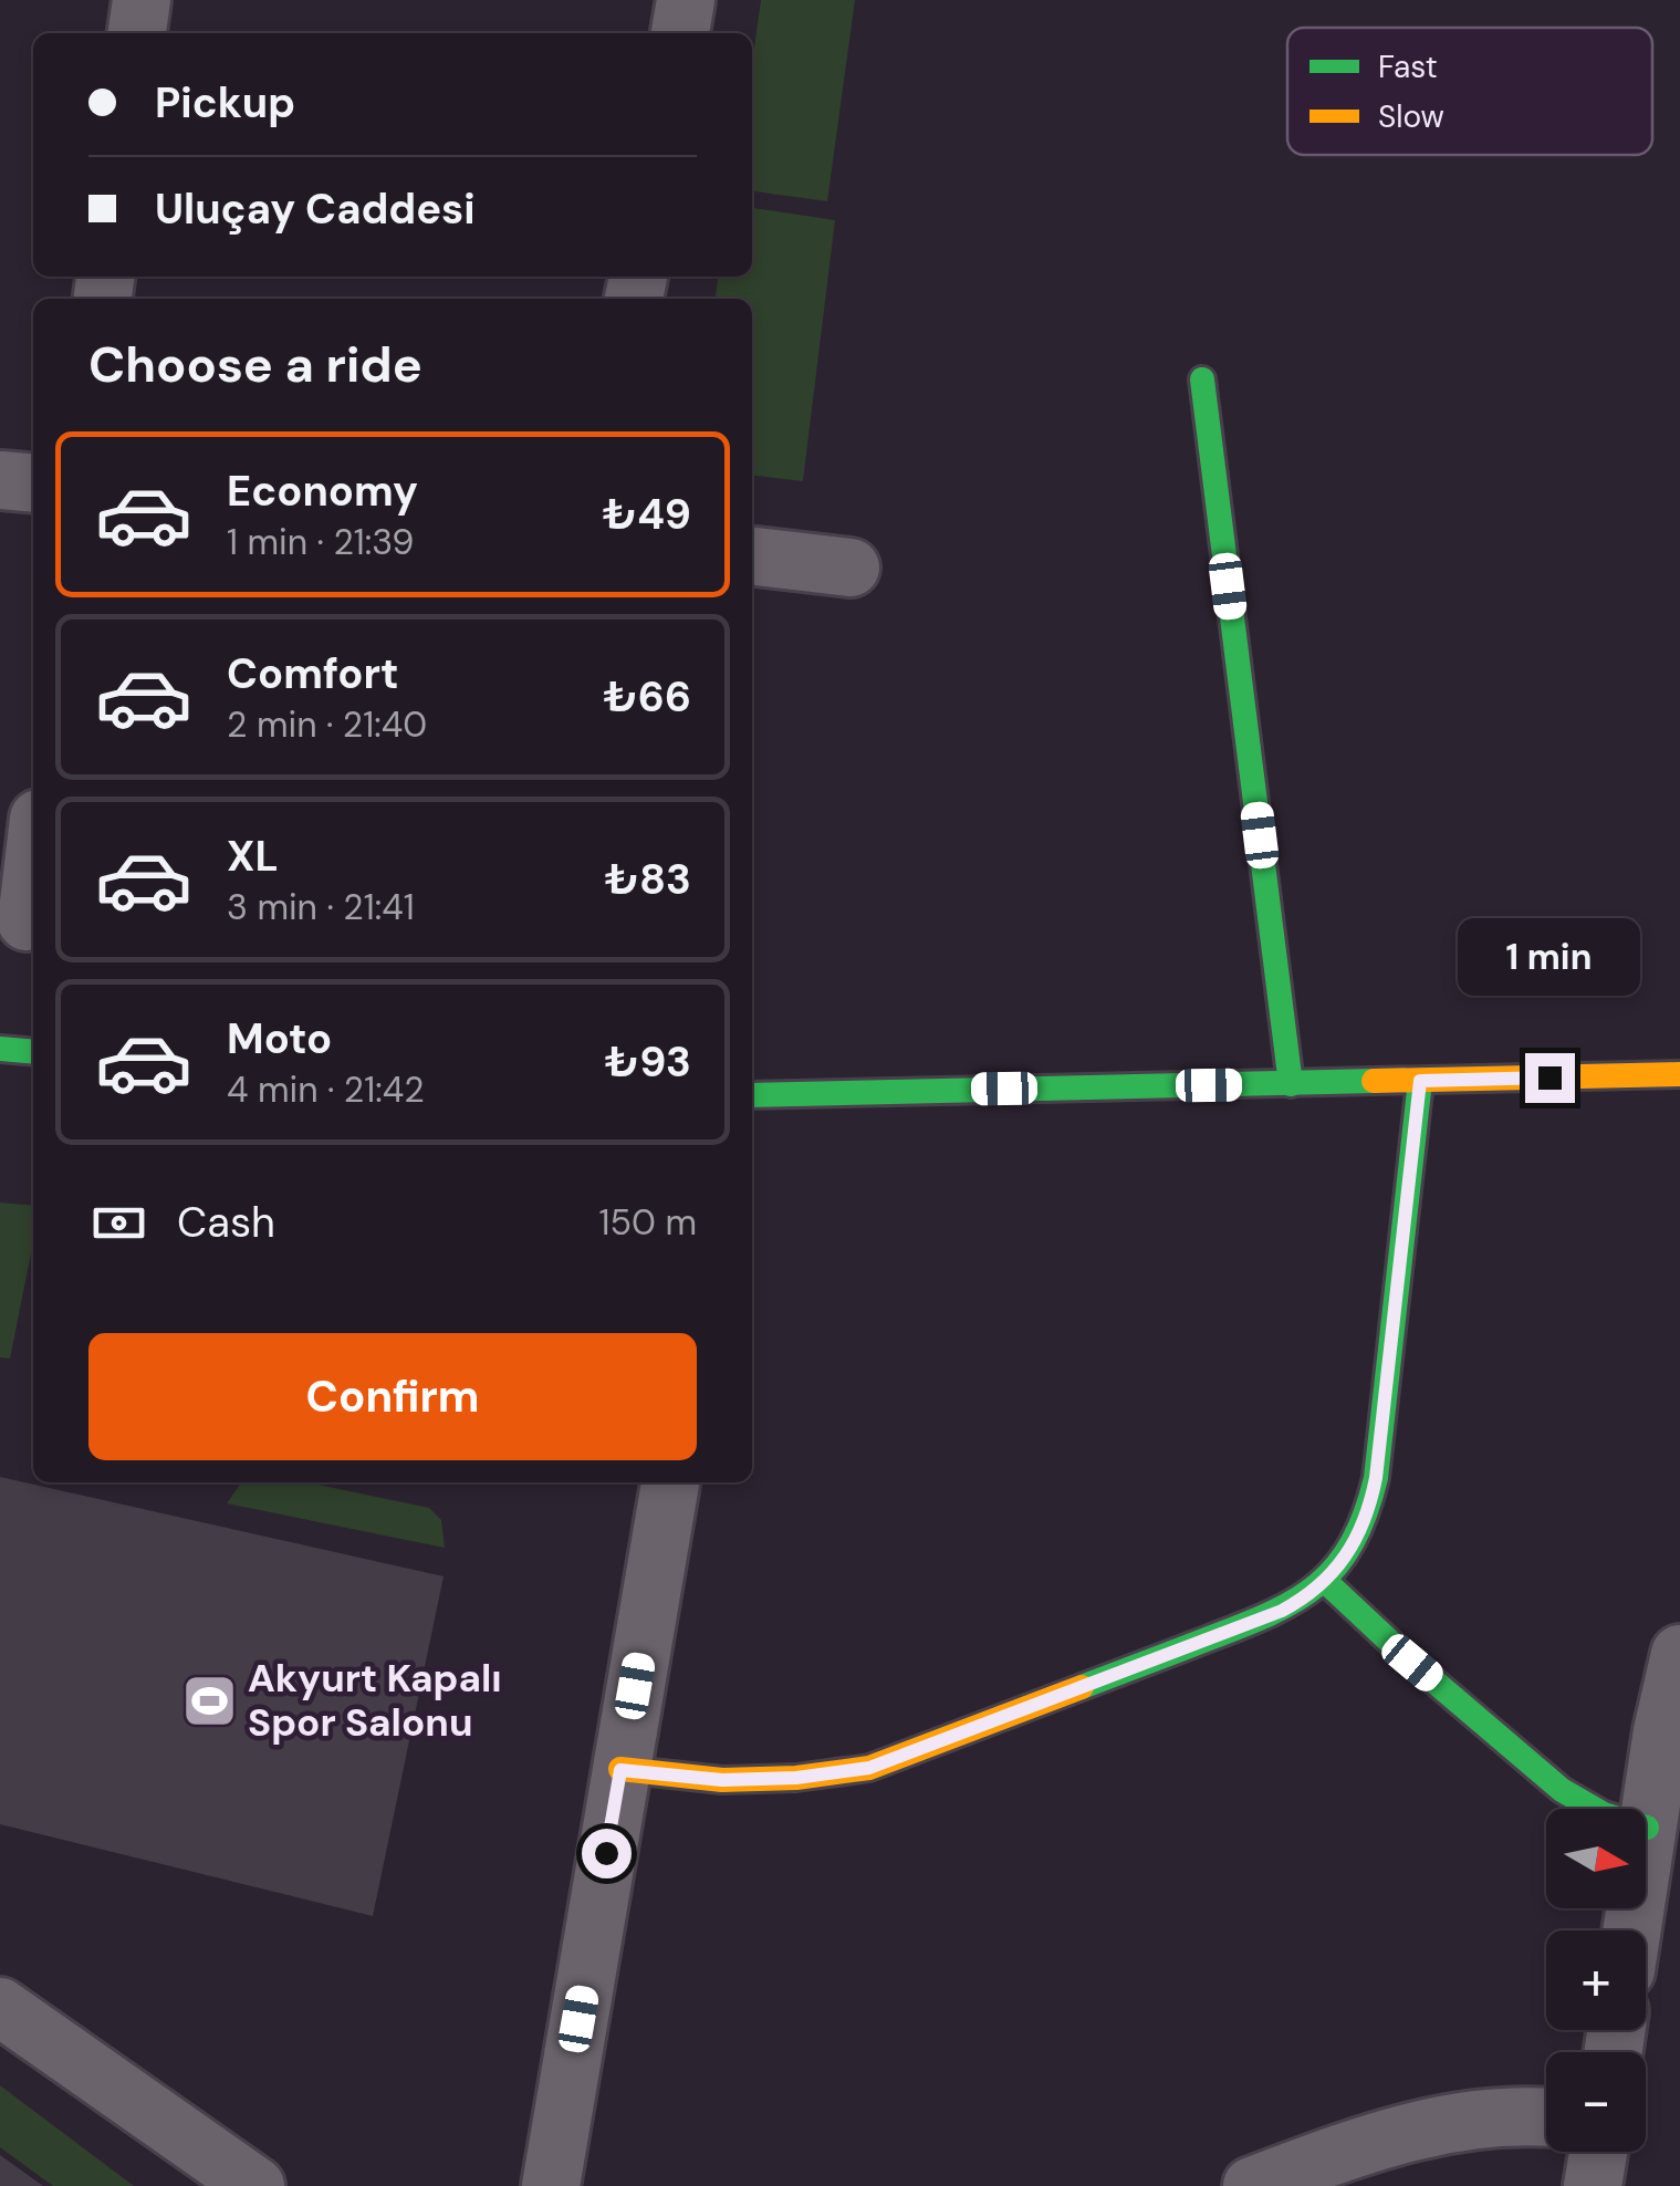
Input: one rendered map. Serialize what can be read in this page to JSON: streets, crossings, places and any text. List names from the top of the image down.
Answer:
{
  "places": {
    "sports": ["Akyurt Kapalı Spor Salonu"]
  },
  "legend": ["Fast", "Slow"],
  "north": "right",
  "page": {
    "banner": ["Pickup", "Uluçay Caddesi"],
    "heading": "Choose a ride",
    "list": [
      {
        "name": "Economy",
        "note": "1 min · 21:39",
        "value": "₺49"
      },
      {
        "name": "Comfort",
        "note": "2 min · 21:40",
        "value": "₺66"
      },
      {
        "name": "XL",
        "note": "3 min · 21:41",
        "value": "₺83"
      },
      {
        "name": "Moto",
        "note": "4 min · 21:42",
        "value": "₺93"
      }
    ],
    "bubble": "1 min",
    "pay": ["Cash", "150 m"],
    "buttons": "Confirm",
    "map_buttons": ["+", "−"]
  }
}
